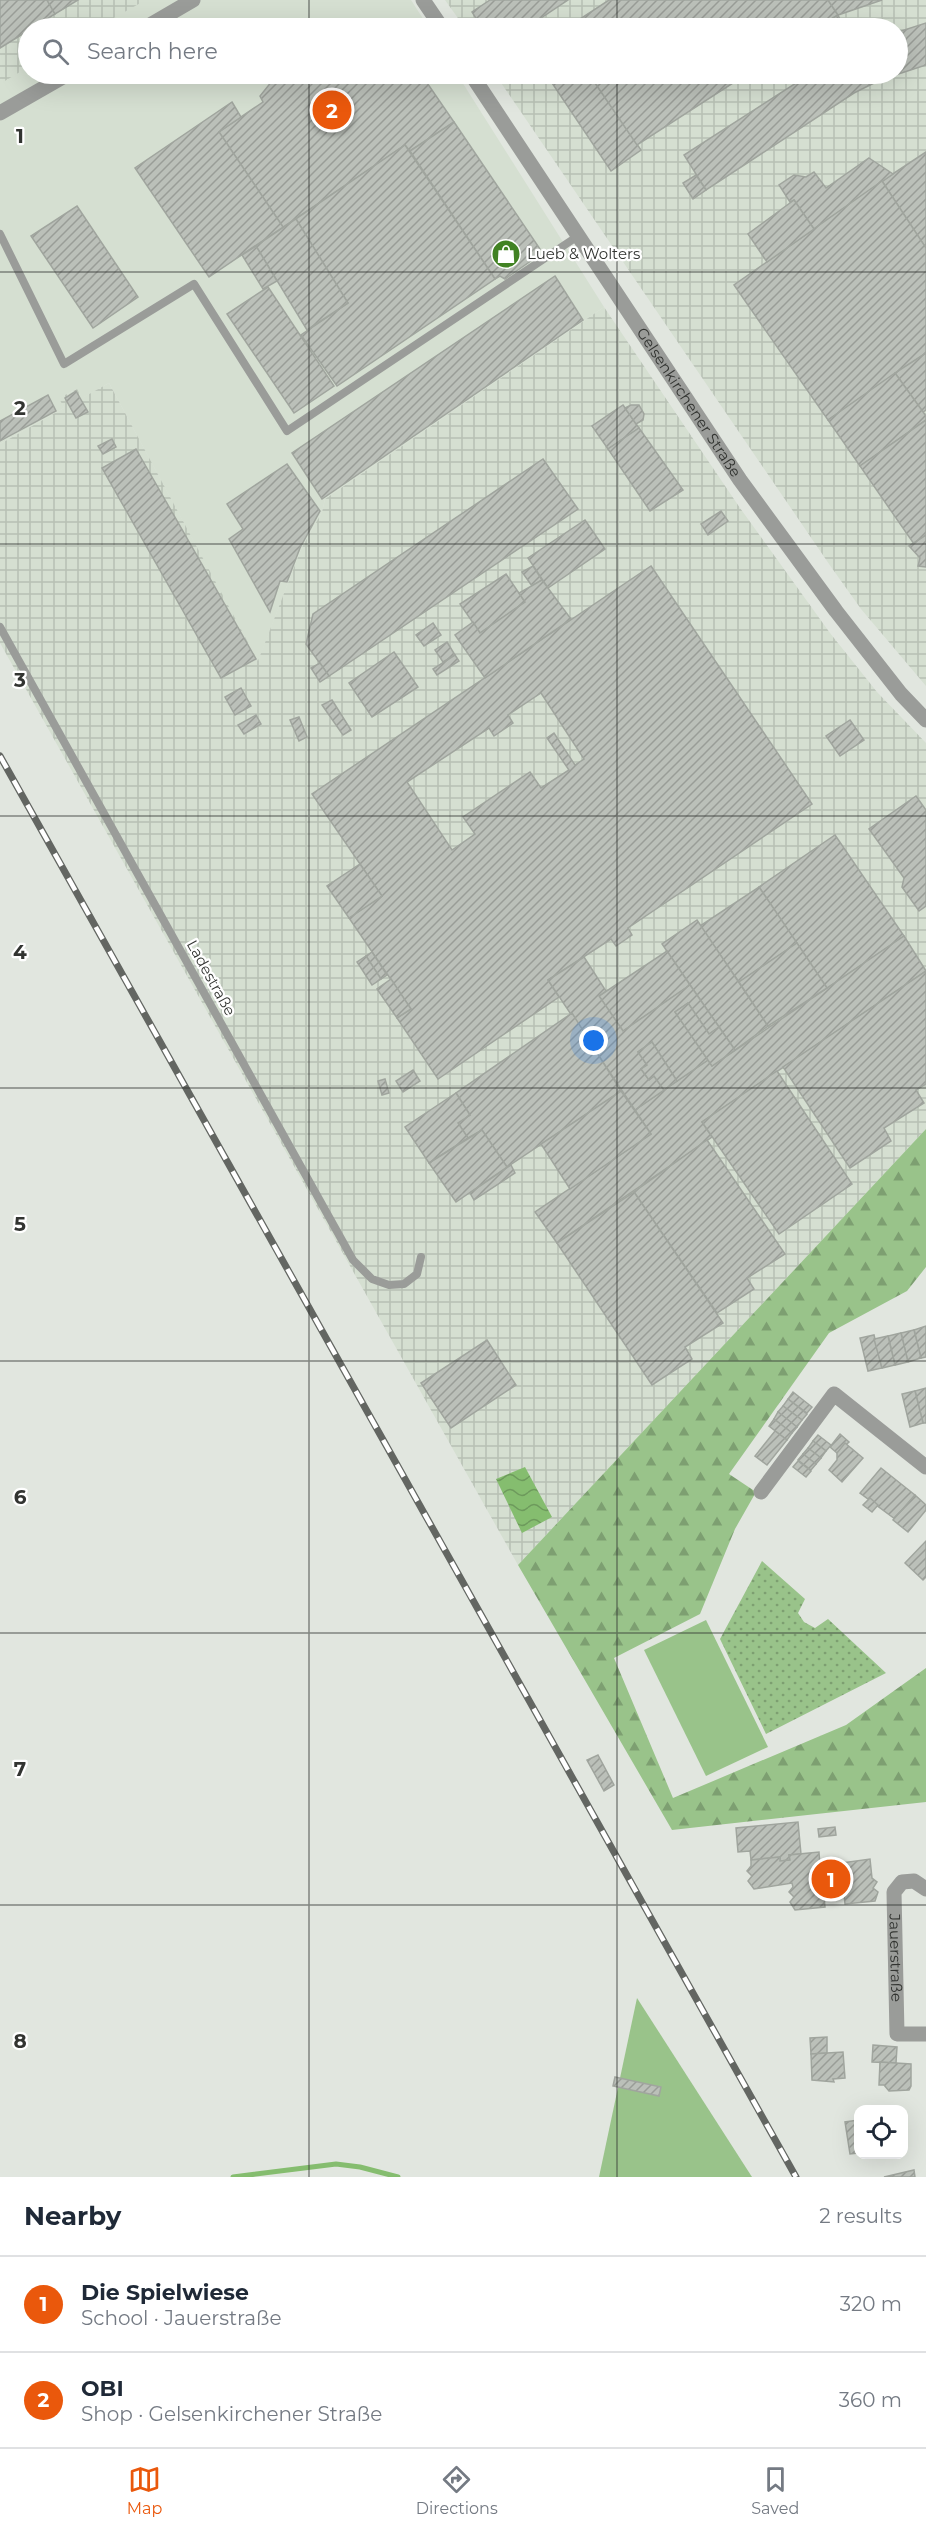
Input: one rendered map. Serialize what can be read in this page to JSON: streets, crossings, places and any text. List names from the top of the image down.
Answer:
{
  "streets": {
    "street": ["Gelsenkirchener Straße", "Jauerstraße"],
    "lane": ["Ladestraße"]
  },
  "places": {
    "shop": ["Lueb & Wolters"]
  },
  "page": {
    "search": "Search here",
    "pins": ["2", "1"],
    "heading": ["Nearby", "2 results"],
    "list": [
      {
        "mark": "1",
        "name": "Die Spielwiese",
        "note": "School · Jauerstraße",
        "value": "320 m"
      },
      {
        "mark": "2",
        "name": "OBI",
        "note": "Shop · Gelsenkirchener Straße",
        "value": "360 m"
      }
    ],
    "nav": ["Map", "Directions", "Saved"]
  },
  "grid": {
    "rows": [
      "1",
      "2",
      "3",
      "4",
      "5",
      "6",
      "7",
      "8"
    ]
  }
}
